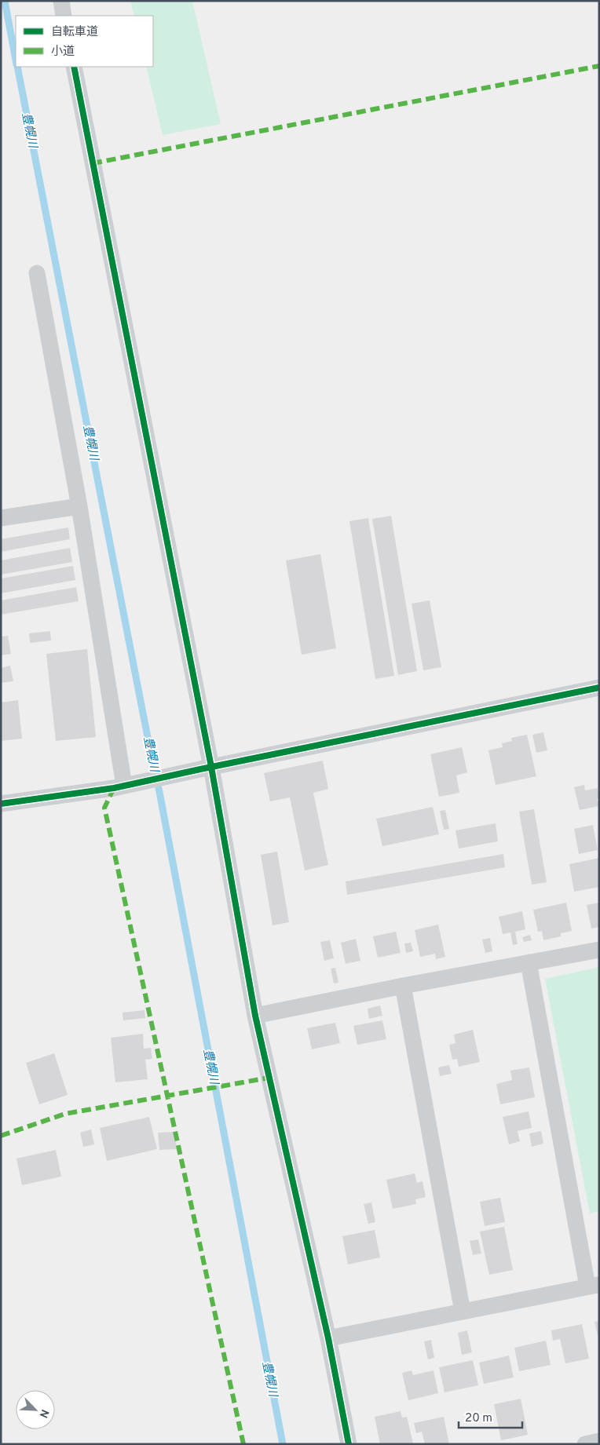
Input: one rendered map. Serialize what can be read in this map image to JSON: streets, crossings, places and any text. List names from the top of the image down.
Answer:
{
  "water": ["豊幌川"],
  "legend": ["自転車道", "小道"],
  "scale_bar": "20 m",
  "north": "bottom right"
}
